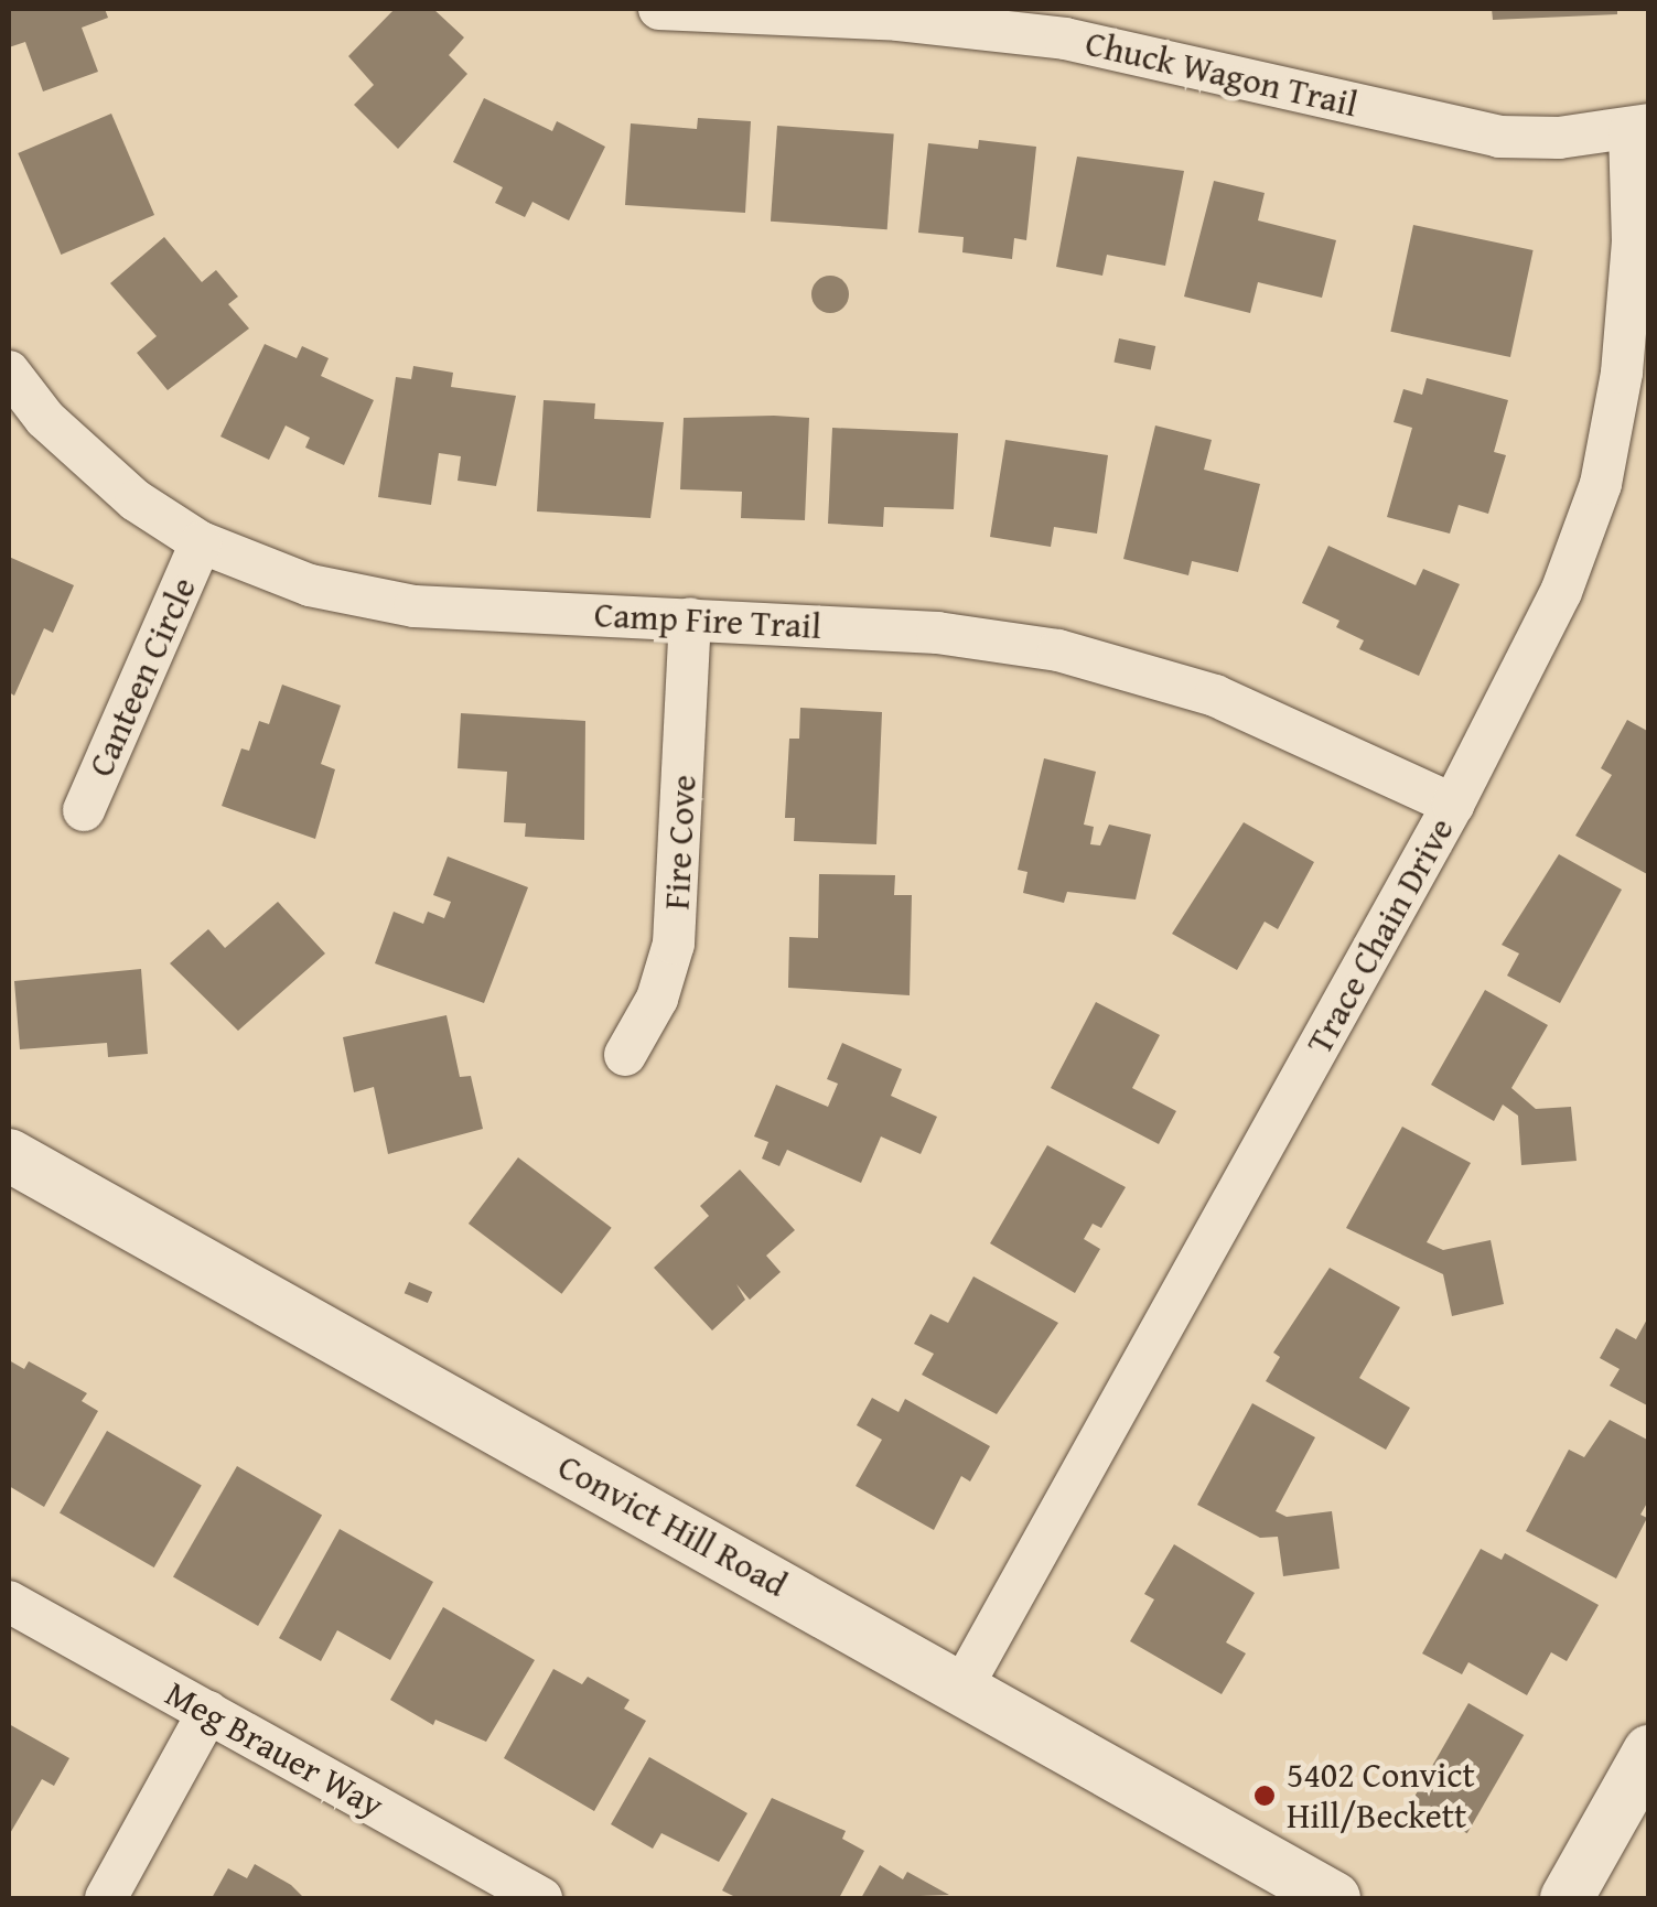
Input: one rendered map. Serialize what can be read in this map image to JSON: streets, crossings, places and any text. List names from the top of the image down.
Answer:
{
  "streets": {
    "street": [
      "Chuck Wagon Trail",
      "Camp Fire Trail",
      "Canteen Circle",
      "Fire Cove",
      "Trace Chain Drive",
      "Convict Hill Road",
      "Meg Brauer Way"
    ]
  },
  "crossings": [
    ["Chuck Wagon Trail", "Trace Chain Drive"],
    ["Camp Fire Trail", "Canteen Circle"],
    ["Camp Fire Trail", "Fire Cove"],
    ["Camp Fire Trail", "Trace Chain Drive"],
    ["Trace Chain Drive", "Convict Hill Road"]
  ],
  "places": ["5402 Convict Hill/Beckett"]
}
